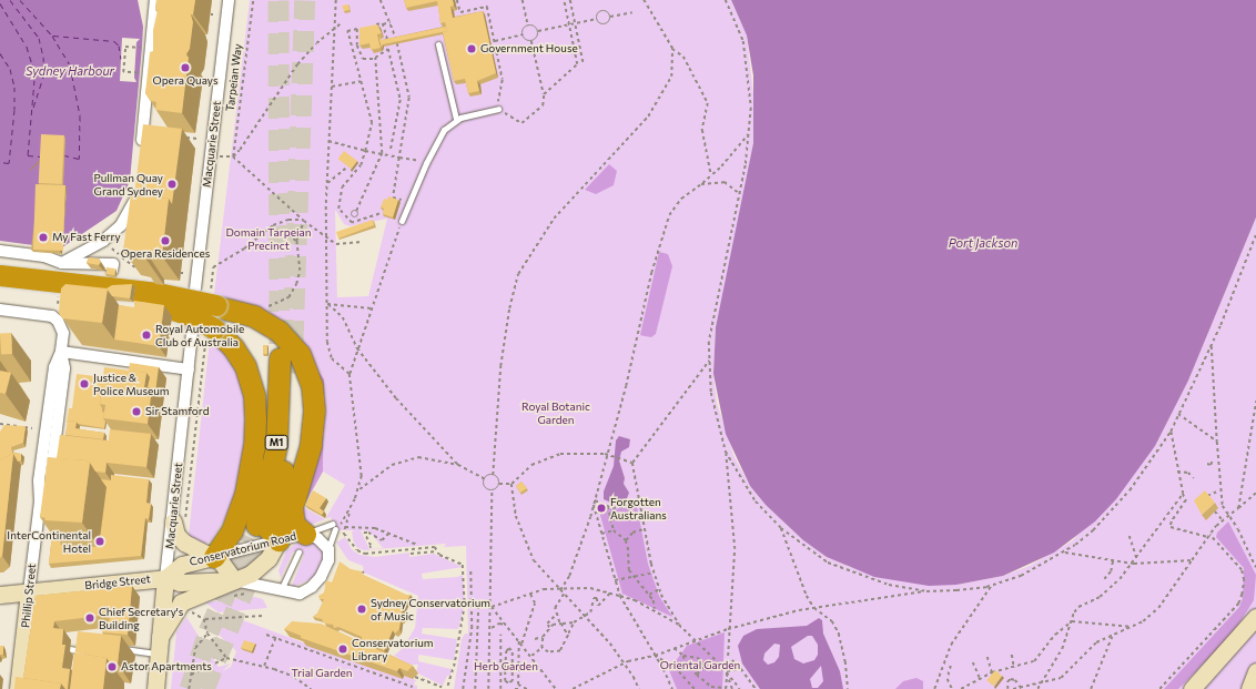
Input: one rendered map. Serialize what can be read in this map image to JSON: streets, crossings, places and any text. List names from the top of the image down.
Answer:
{
  "streets": {
    "highway": ["M1"],
    "main road": [
      "Macquarie Street",
      "Conservatorium Road",
      "Bridge Street",
      "Phillip Street"
    ],
    "path": ["Tarpeian Way"]
  },
  "crossings": [
    ["Macquarie Street", "Conservatorium Road"],
    ["Macquarie Street", "Bridge Street"],
    ["M1", "Conservatorium Road"],
    ["Conservatorium Road", "Bridge Street"],
    ["Bridge Street", "Phillip Street"]
  ],
  "water": ["Sydney Harbour", "Port Jackson"],
  "parks": [
    "Domain Tarpeian Precinct",
    "Royal Botanic Garden",
    "Oriental Garden",
    "Herb Garden",
    "Trial Garden"
  ],
  "places": [
    "Government House",
    "Opera Quays",
    "Pullman Quay Grand Sydney",
    "My Fast Ferry",
    "Opera Residences",
    "Royal Automobile Club of Australia",
    "Justice & Police Museum",
    "Sir Stamford",
    "Forgotten Australians",
    "InterContinental Hotel",
    "Sydney Conservatorium of Music",
    "Chief Secretary's Building",
    "Conservatorium Library",
    "Astor Apartments"
  ]
}
